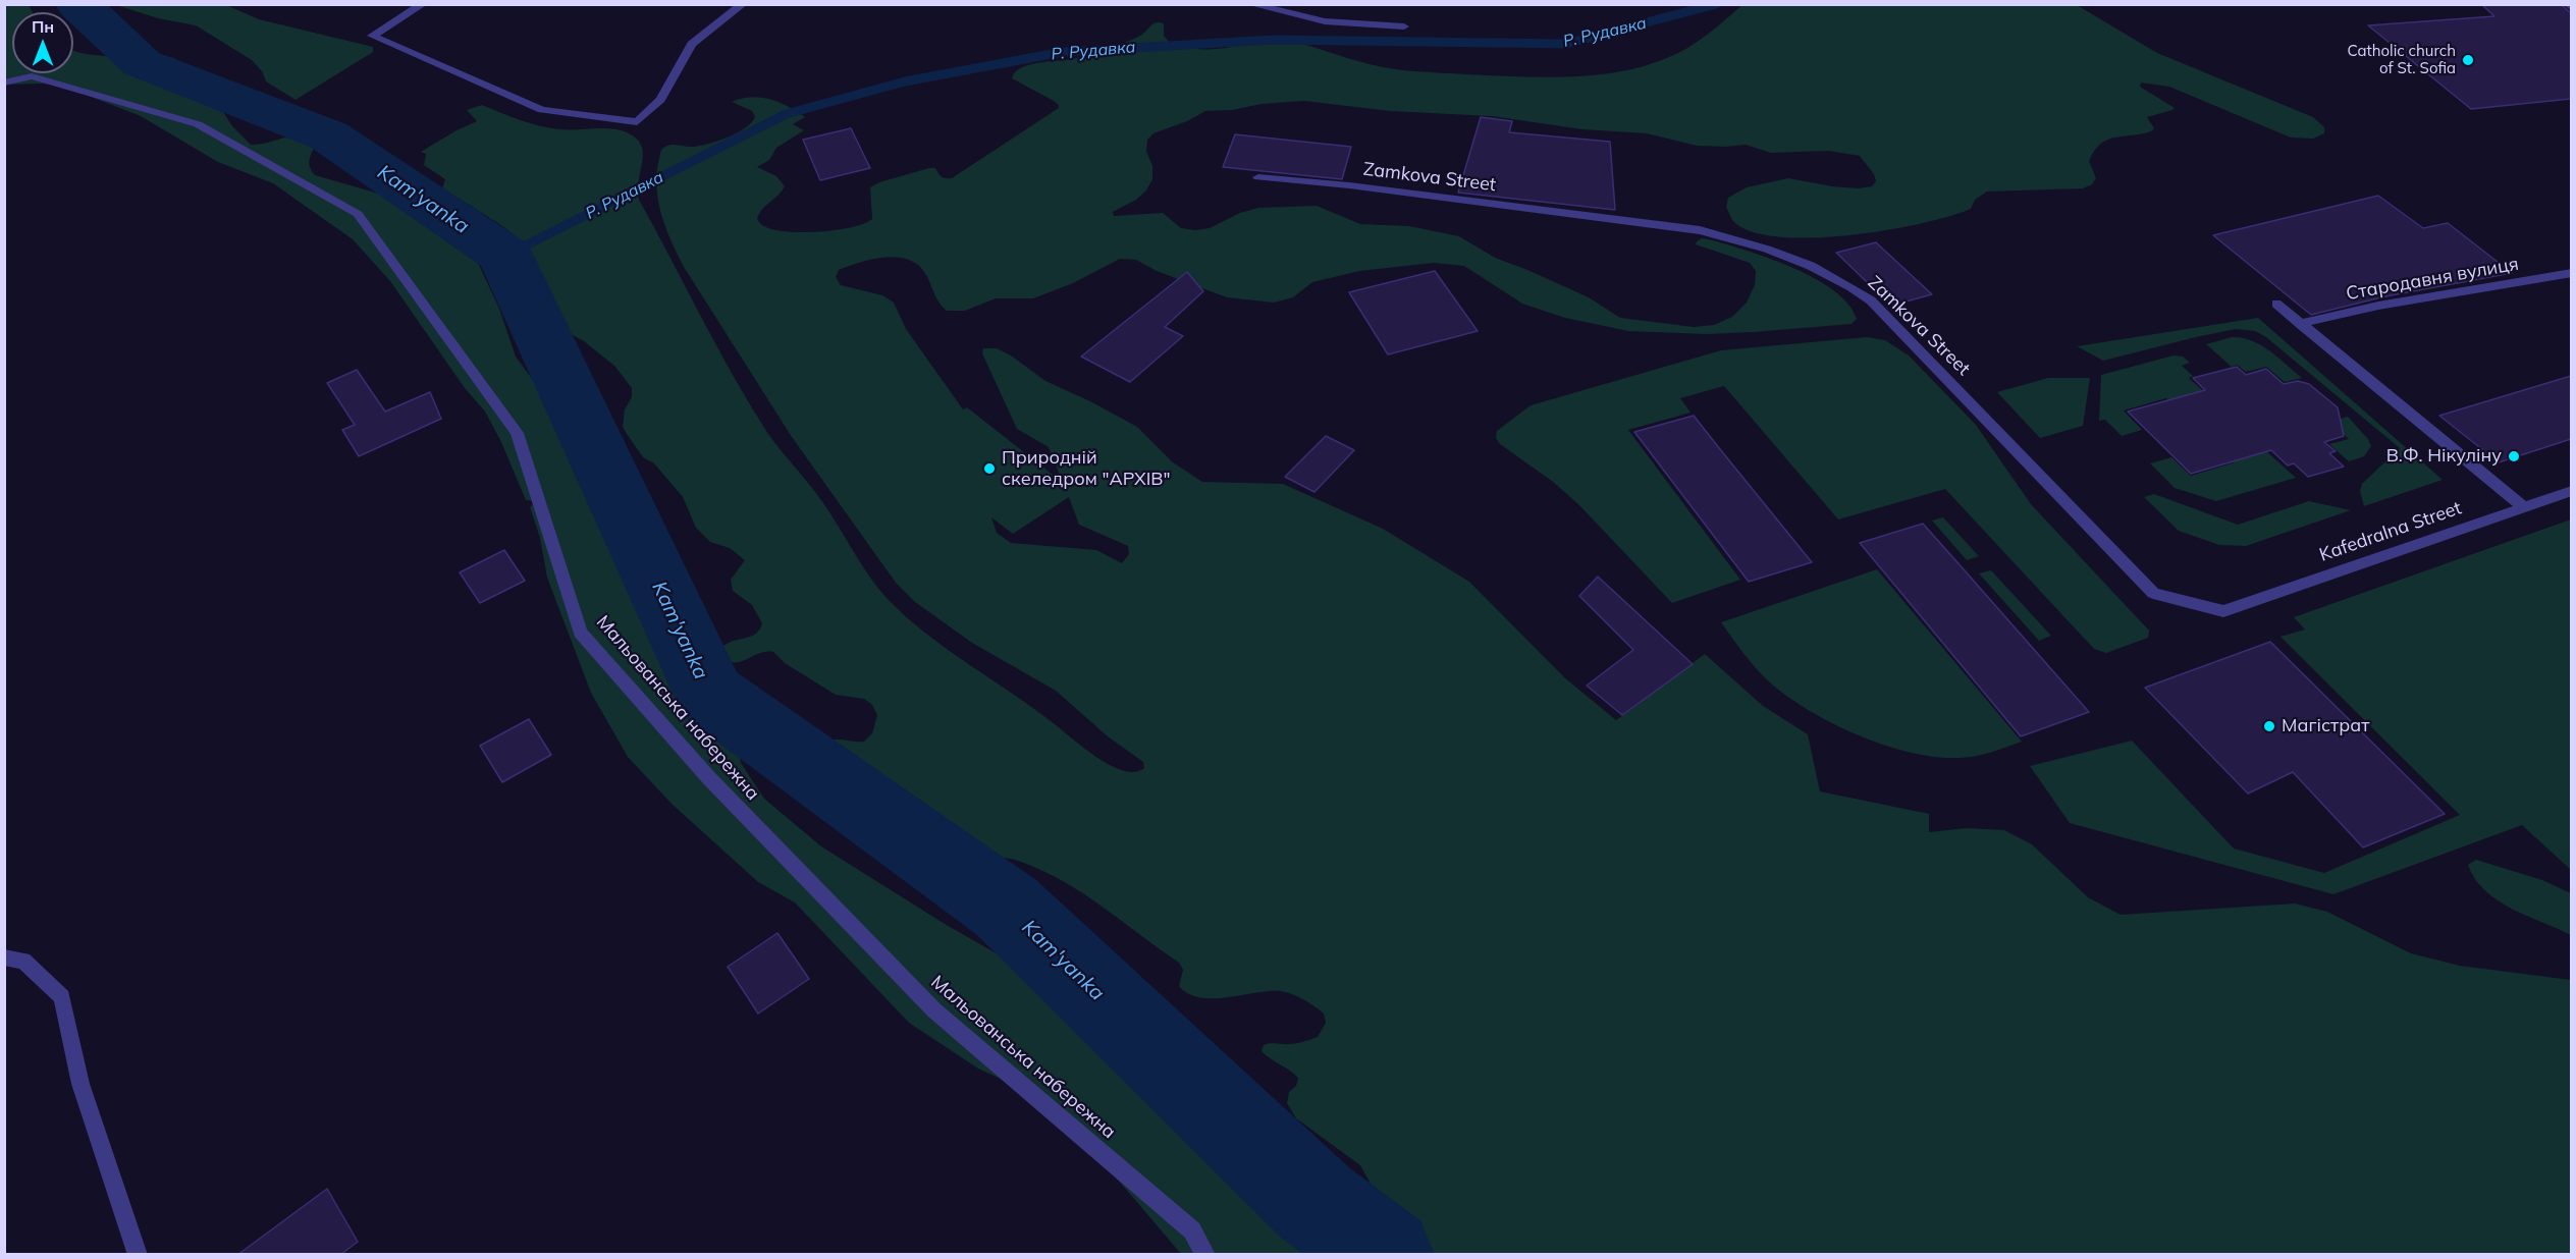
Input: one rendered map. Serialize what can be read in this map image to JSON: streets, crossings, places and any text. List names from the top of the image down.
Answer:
{
  "streets": {
    "street": [
      "Zamkova Street",
      "Стародавня вулиця",
      "Kafedralna Street",
      "Мальованська набережна"
    ]
  },
  "crossings": [
    ["Zamkova Street", "Kafedralna Street"]
  ],
  "water": ["Р. Рудавка", "Kam'yanka"],
  "places": [
    "Catholic church of St. Sofia",
    "В.Ф. Нікуліну",
    "Природній скеледром \"АРХІВ\"",
    "Магістрат"
  ],
  "north": "top"
}
